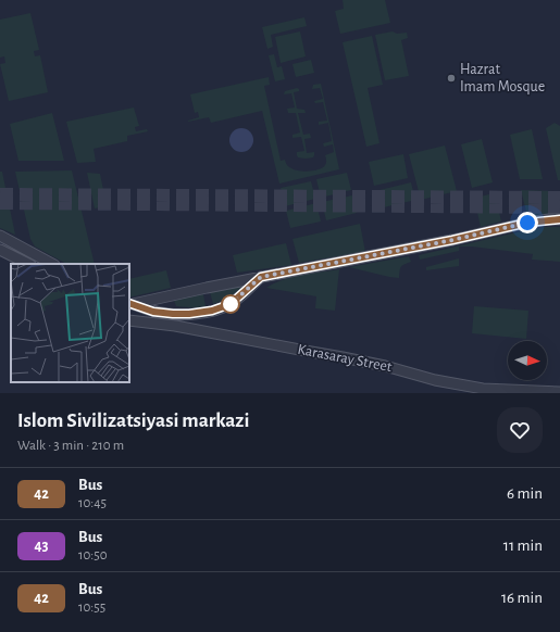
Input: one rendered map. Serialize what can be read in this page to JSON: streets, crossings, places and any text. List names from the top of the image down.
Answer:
{
  "streets": {
    "street": ["Karasaray Street"]
  },
  "places": ["Hazrat Imam Mosque"],
  "lines": ["bus line 42"],
  "north": "right",
  "page": {
    "heading": ["Islom Sivilizatsiyasi markazi", "Walk · 3 min · 210 m"],
    "list": [
      {
        "mark": "42",
        "name": "Bus",
        "note": "10:45",
        "value": "6 min"
      },
      {
        "mark": "43",
        "name": "Bus",
        "note": "10:50",
        "value": "11 min"
      },
      {
        "mark": "42",
        "name": "Bus",
        "note": "10:55",
        "value": "16 min"
      }
    ]
  }
}
